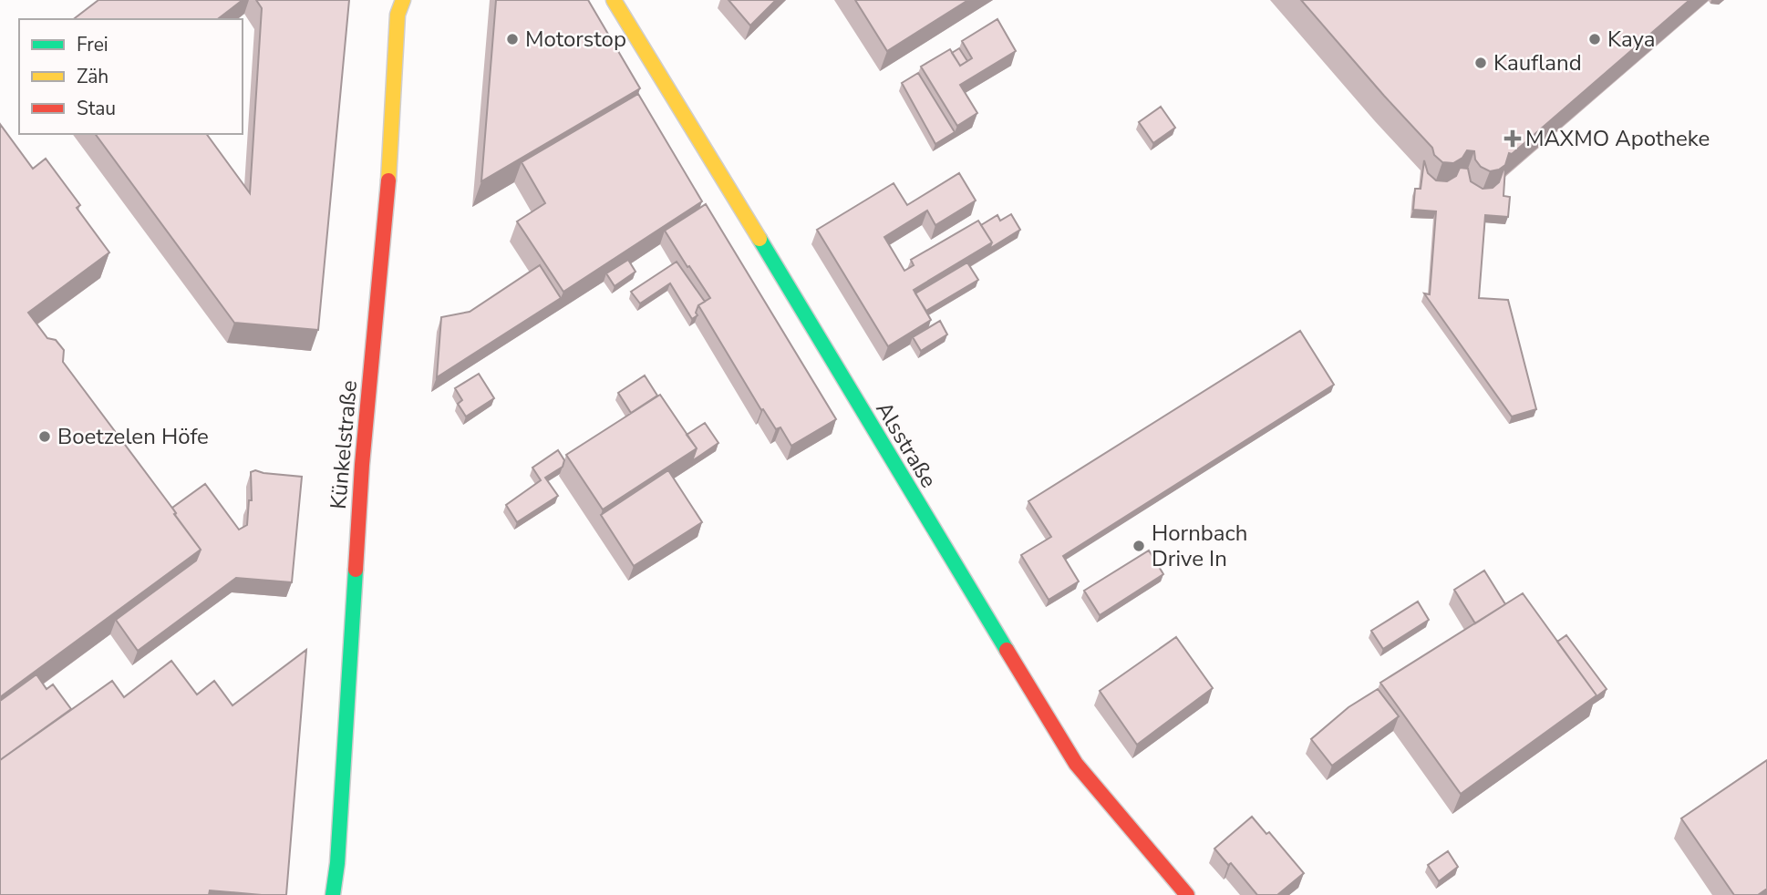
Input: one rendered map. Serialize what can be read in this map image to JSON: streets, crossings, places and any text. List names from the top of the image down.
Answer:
{
  "streets": {
    "street": ["Künkelstraße", "Alsstraße"]
  },
  "places": {
    "other": [
      "Motorstop",
      "Kaya",
      "Kaufland",
      "Boetzelen Höfe",
      "Hornbach Drive In"
    ],
    "health": ["MAXMO Apotheke"]
  },
  "legend": ["Frei", "Zäh", "Stau"]
}
